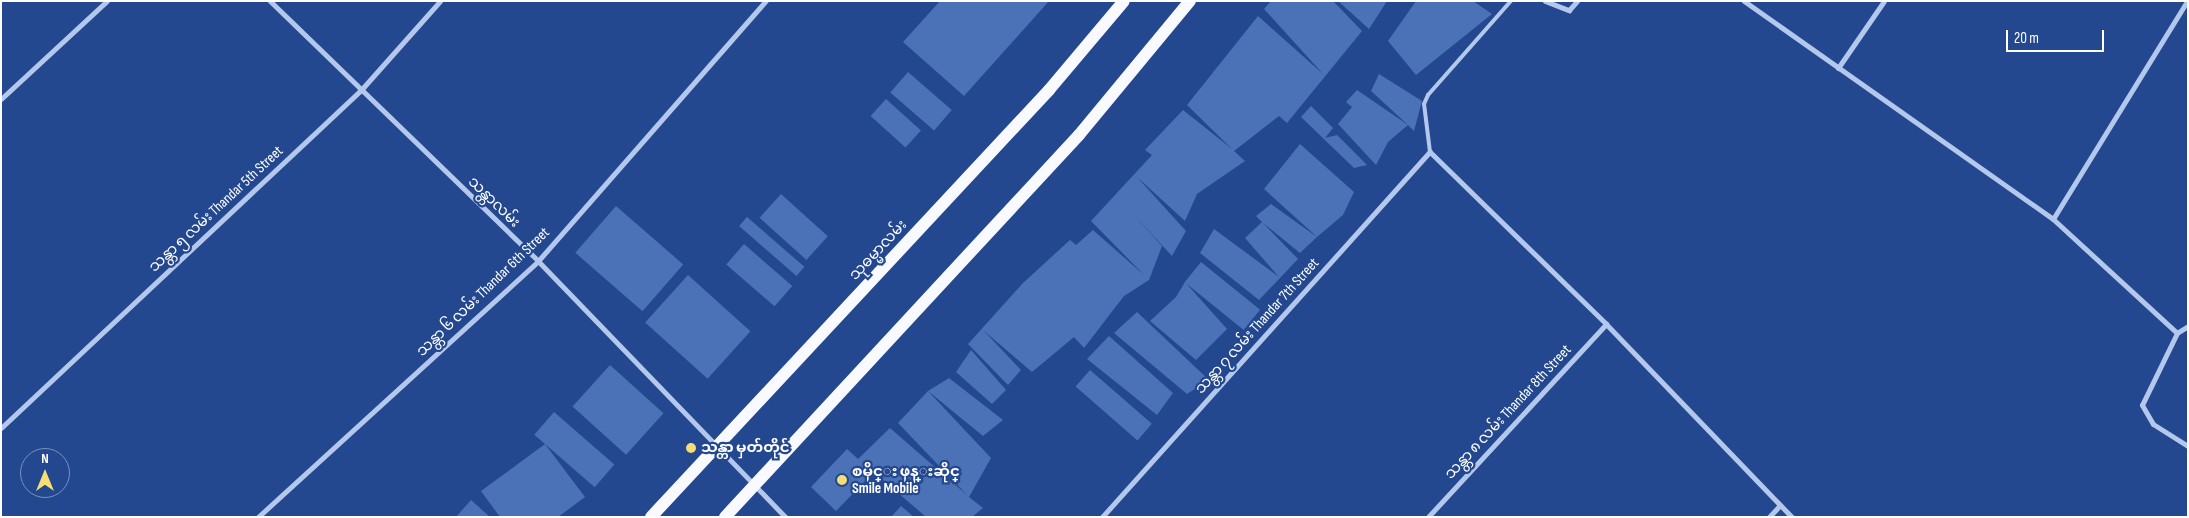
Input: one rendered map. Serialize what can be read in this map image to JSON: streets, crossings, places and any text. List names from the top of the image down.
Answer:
{
  "streets": {
    "main road": ["သုဓမ္မာလမ်း"],
    "street": [
      "သန္တာလမ်း",
      "သန္တာ ၅ လမ်း Thandar 5th Street",
      "သန္တာ ၆ လမ်း Thandar 6th Street",
      "သန္တာ ၇ လမ်း Thandar 7th Street",
      "သန္တာ ၈ လမ်း Thandar 8th Street"
    ]
  },
  "crossings": [
    ["သန္တာလမ်း", "သန္တာ ၅ လမ်း Thandar 5th Street"],
    ["သန္တာလမ်း", "သုဓမ္မာလမ်း"],
    ["သန္တာလမ်း", "သန္တာ ၆ လမ်း Thandar 6th Street"]
  ],
  "places": ["သန္တာ မှတ်တိုင်", "စမိုင္း ဖုန္းဆိုင္ Smile Mobile"],
  "scale_bar": "20 m",
  "north": "top"
}
